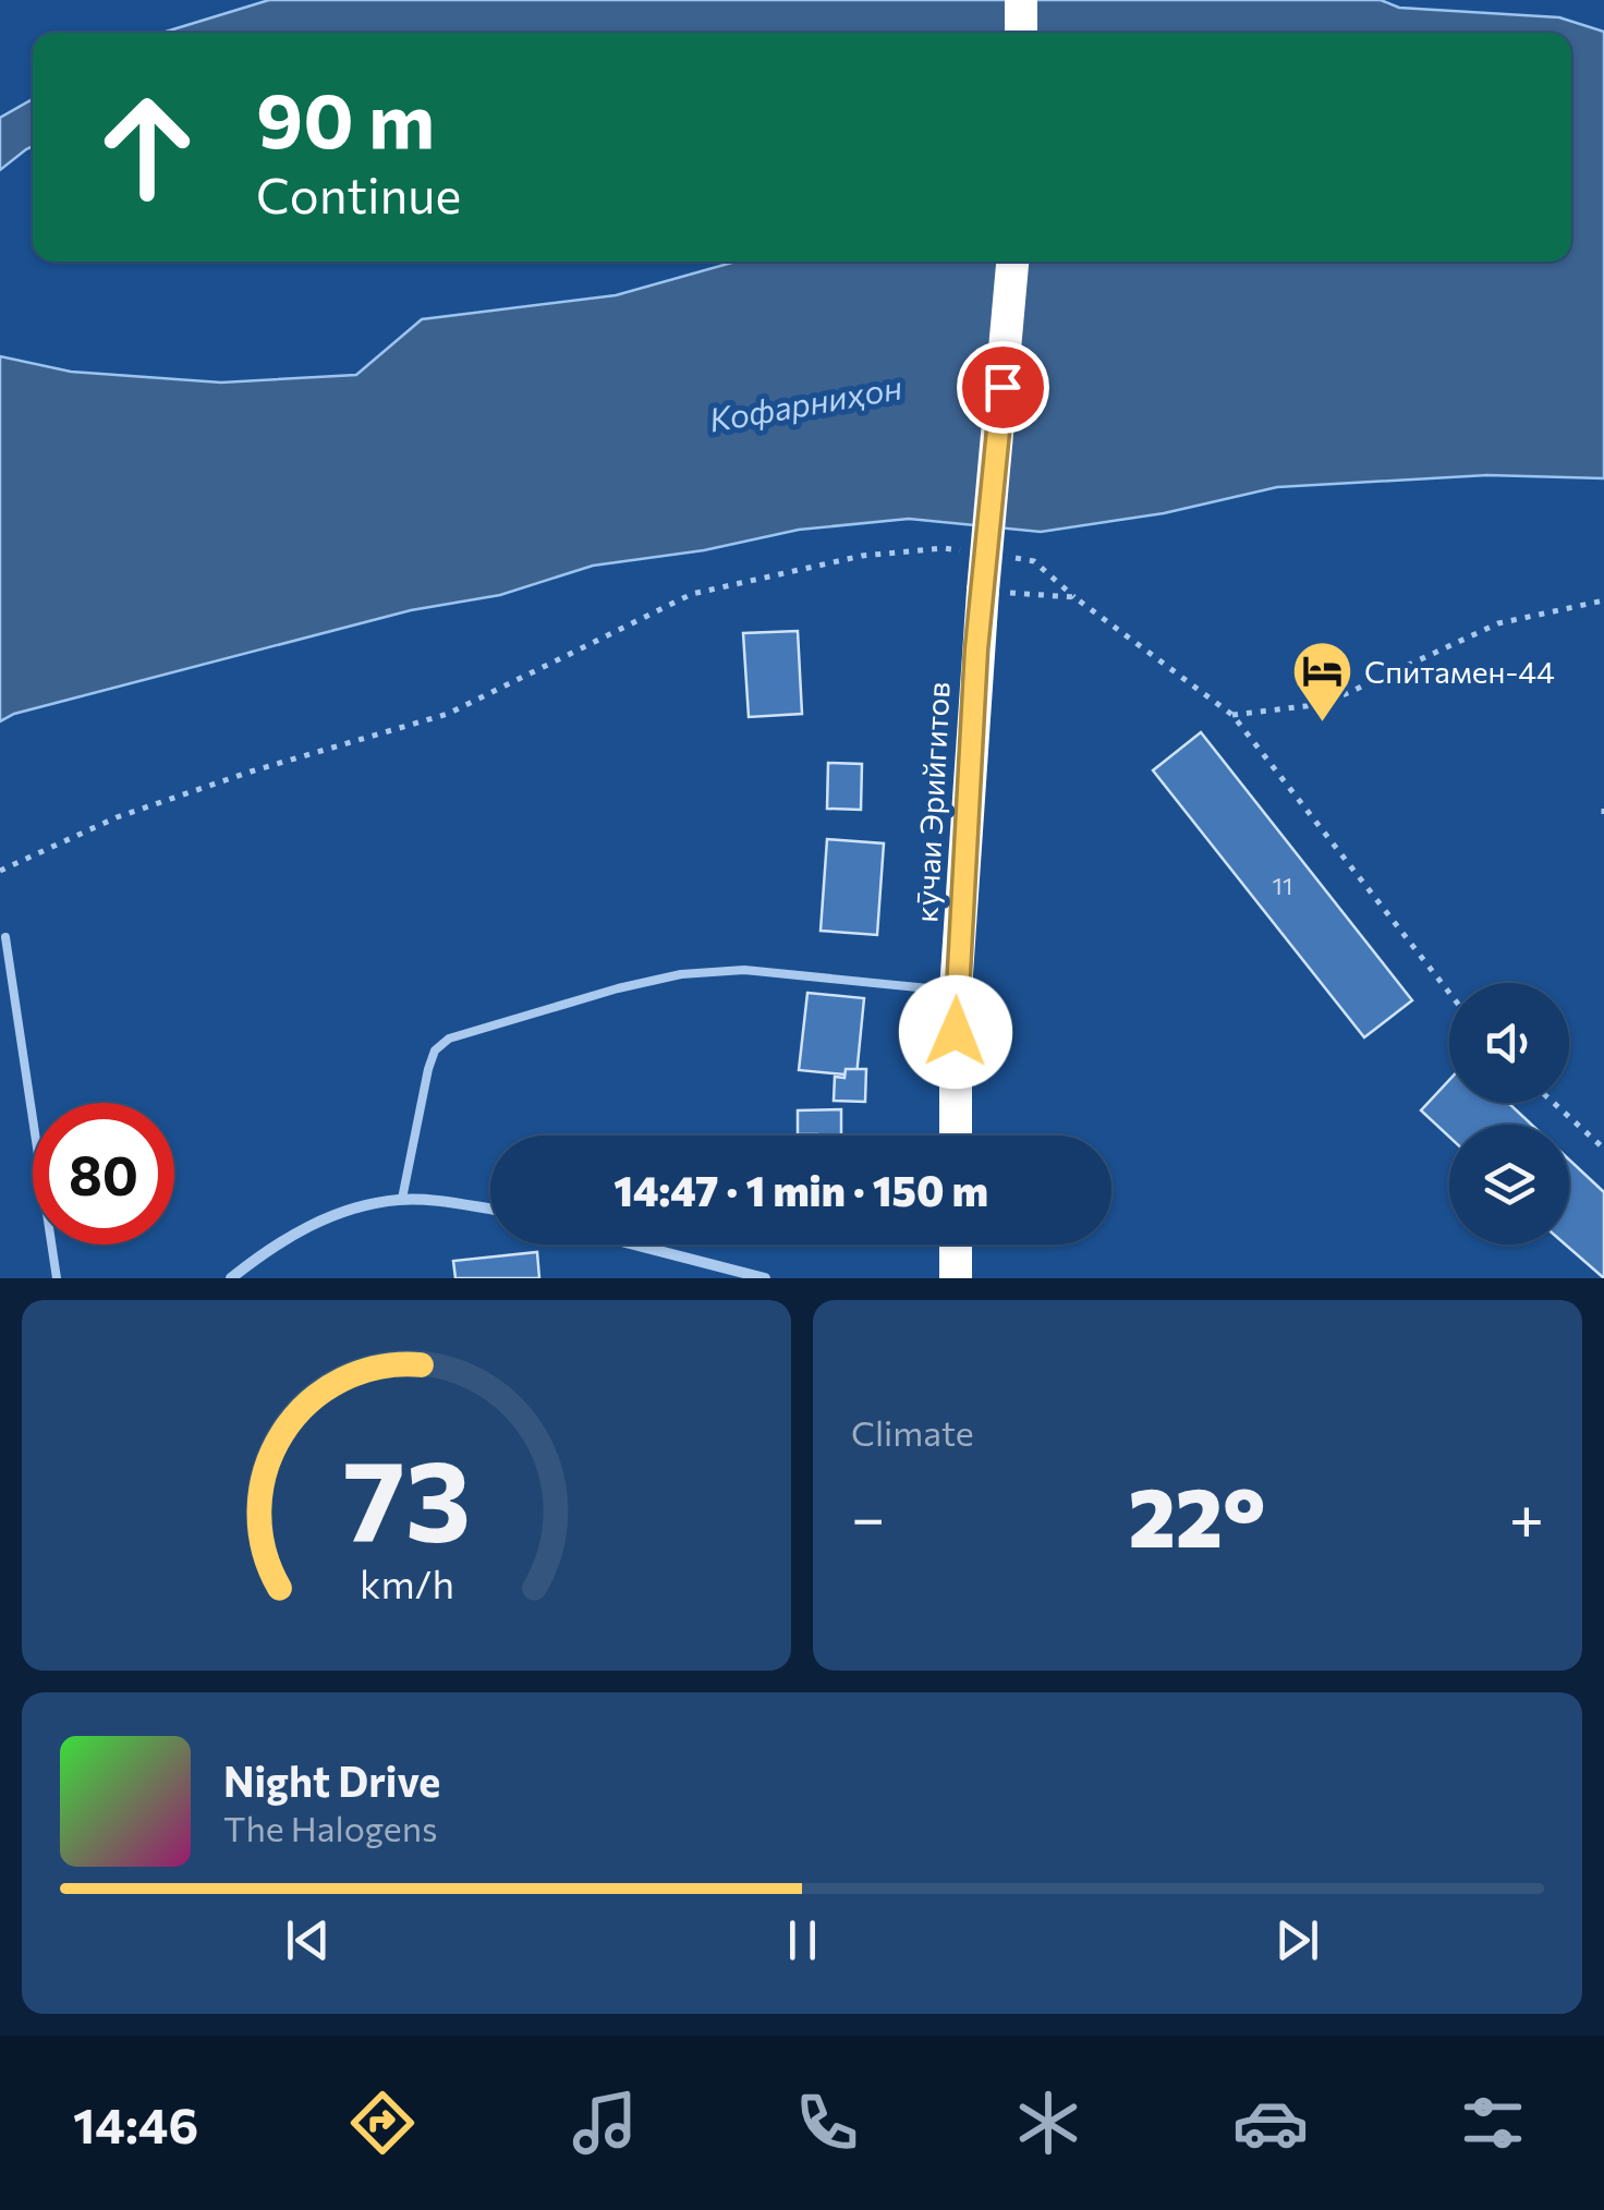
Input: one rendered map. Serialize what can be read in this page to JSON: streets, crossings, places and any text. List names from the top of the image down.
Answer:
{
  "streets": {
    "highway": ["кӯчаи Эрийгитов"]
  },
  "water": ["Кофарниҳон"],
  "places": {
    "hotel": ["Спитамен-44"]
  },
  "house_numbers": ["11"],
  "page": {
    "turn": ["90 m", "Continue"],
    "limit": "80",
    "trip": "14:47 · 1 min · 150 m",
    "tile": "Climate",
    "heat": ["−", "22°", "+"],
    "song": ["Night Drive", "The Halogens"],
    "tabs": "14:46",
    "gauge": ["73", "km/h"]
  }
}
